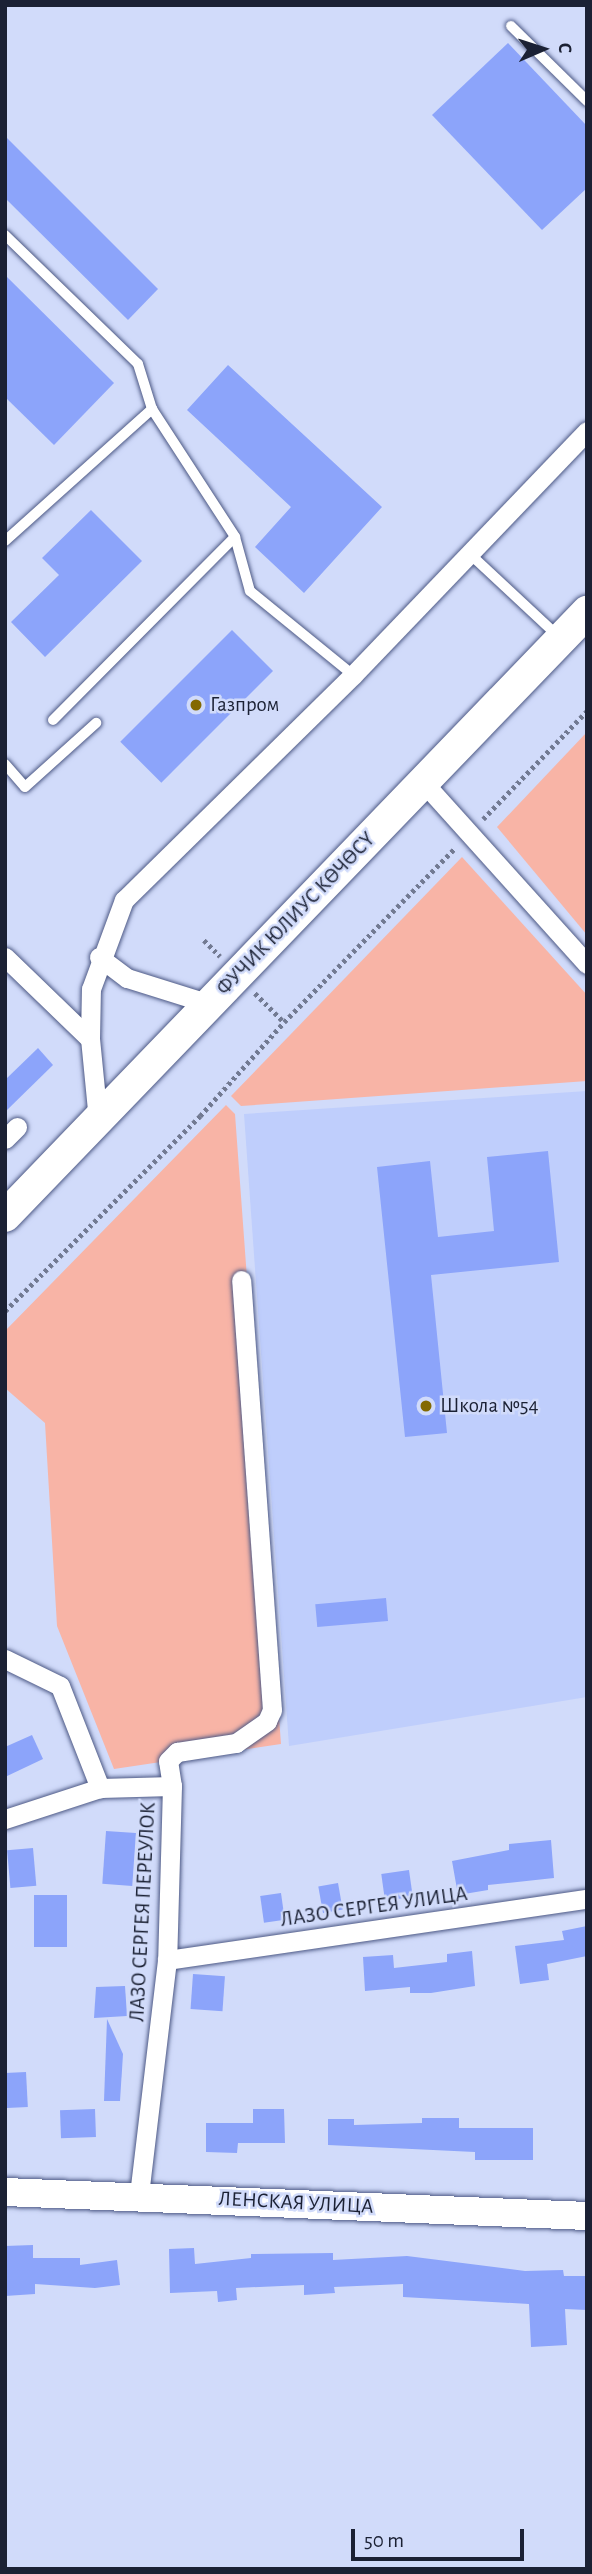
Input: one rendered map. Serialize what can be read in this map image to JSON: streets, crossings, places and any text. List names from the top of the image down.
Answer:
{
  "streets": {
    "main road": ["ФУЧИК ЮЛИУС КӨЧӨСҮ", "ЛЕНСКАЯ УЛИЦА"],
    "street": ["ЛАЗО СЕРГЕЯ УЛИЦА", "ЛАЗО СЕРГЕЯ ПЕРЕУЛОК"]
  },
  "crossings": [
    ["ЛАЗО СЕРГЕЯ УЛИЦА", "ЛАЗО СЕРГЕЯ ПЕРЕУЛОК"],
    ["ЛАЗО СЕРГЕЯ ПЕРЕУЛОК", "ЛЕНСКАЯ УЛИЦА"]
  ],
  "places": ["Газпром", "Школа №54"],
  "scale_bar": "50 m",
  "north": "right"
}
